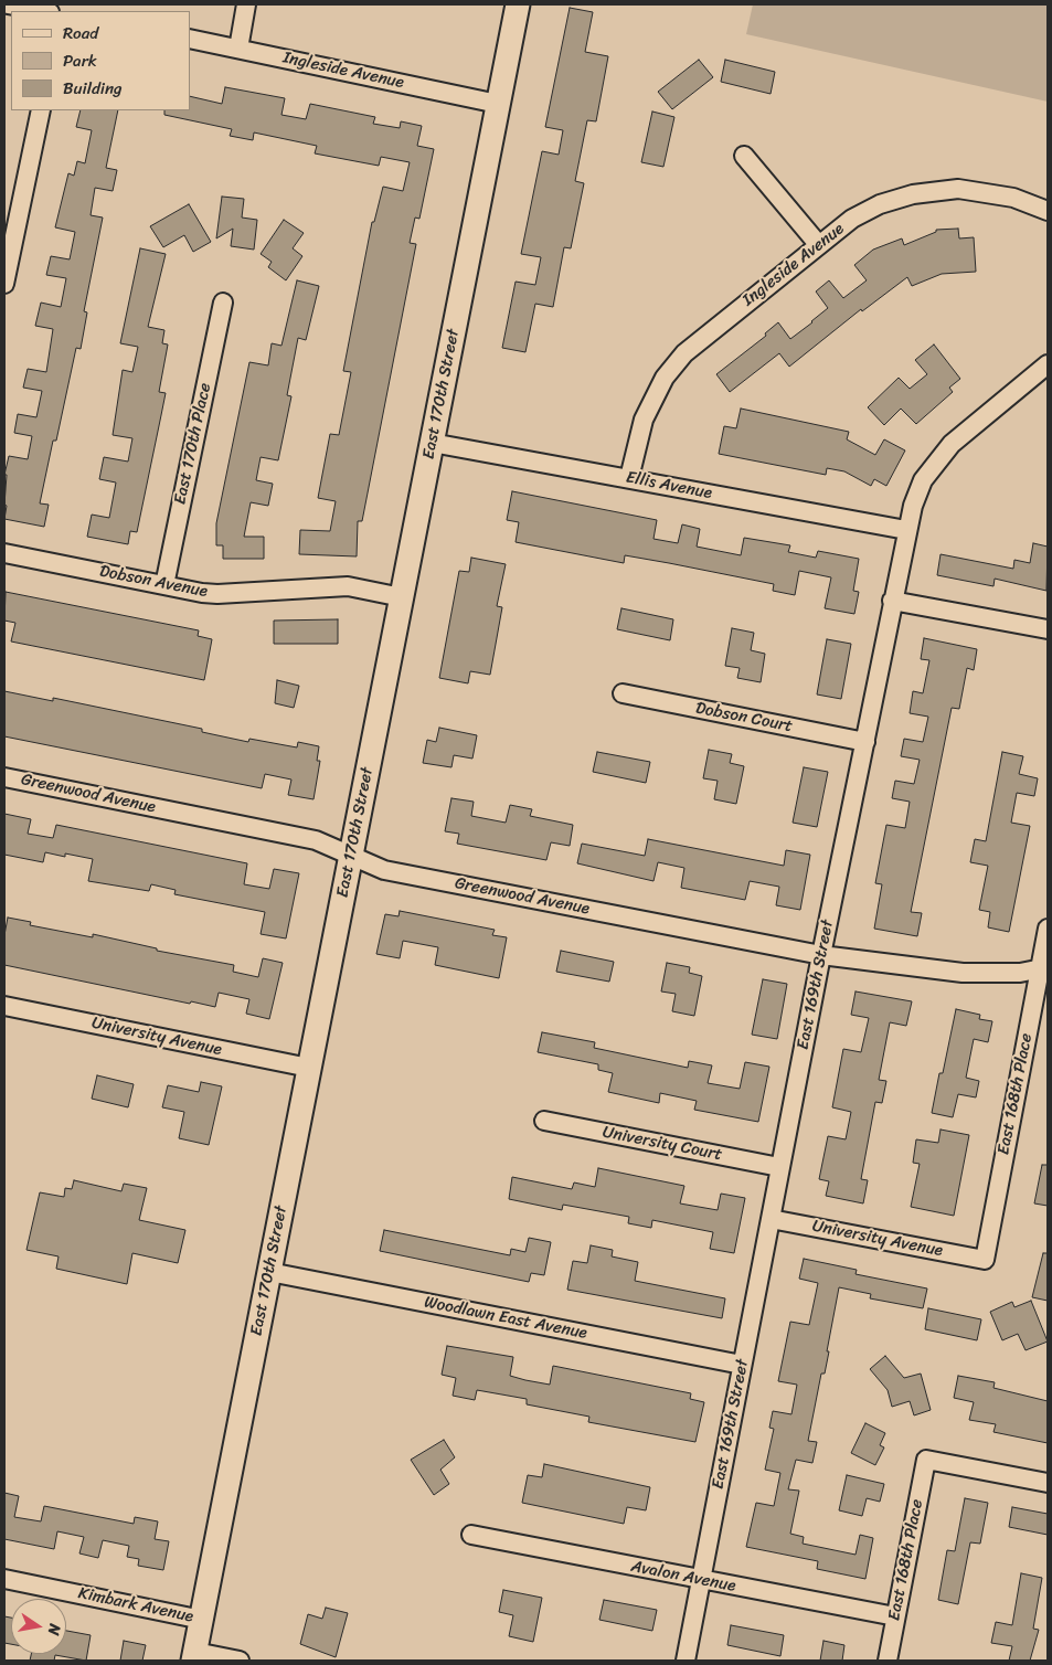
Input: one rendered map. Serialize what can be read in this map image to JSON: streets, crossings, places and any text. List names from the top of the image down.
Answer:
{
  "streets": {
    "street": [
      "Ingleside Avenue",
      "East 170th Street",
      "East 170th Place",
      "Ellis Avenue",
      "Dobson Avenue",
      "Dobson Court",
      "Greenwood Avenue",
      "East 169th Street",
      "University Avenue",
      "East 168th Place",
      "University Court",
      "Woodlawn East Avenue",
      "Avalon Avenue",
      "Kimbark Avenue"
    ]
  },
  "crossings": [
    ["Ingleside Avenue", "East 170th Street"],
    ["Ingleside Avenue", "Ellis Avenue"],
    ["East 170th Street", "Ellis Avenue"],
    ["East 170th Street", "Dobson Avenue"],
    ["East 170th Street", "Greenwood Avenue"],
    ["East 170th Street", "University Avenue"],
    ["East 170th Street", "Woodlawn East Avenue"],
    ["East 170th Street", "Kimbark Avenue"],
    ["East 170th Place", "Dobson Avenue"],
    ["Ellis Avenue", "East 169th Street"],
    ["Dobson Court", "East 169th Street"],
    ["Greenwood Avenue", "East 169th Street"],
    ["Greenwood Avenue", "East 168th Place"],
    ["East 169th Street", "University Avenue"],
    ["East 169th Street", "University Court"],
    ["East 169th Street", "Woodlawn East Avenue"],
    ["East 169th Street", "Avalon Avenue"],
    ["University Avenue", "East 168th Place"],
    ["East 168th Place", "Avalon Avenue"]
  ],
  "legend": ["Road", "Park", "Building"],
  "north": "right"
}
